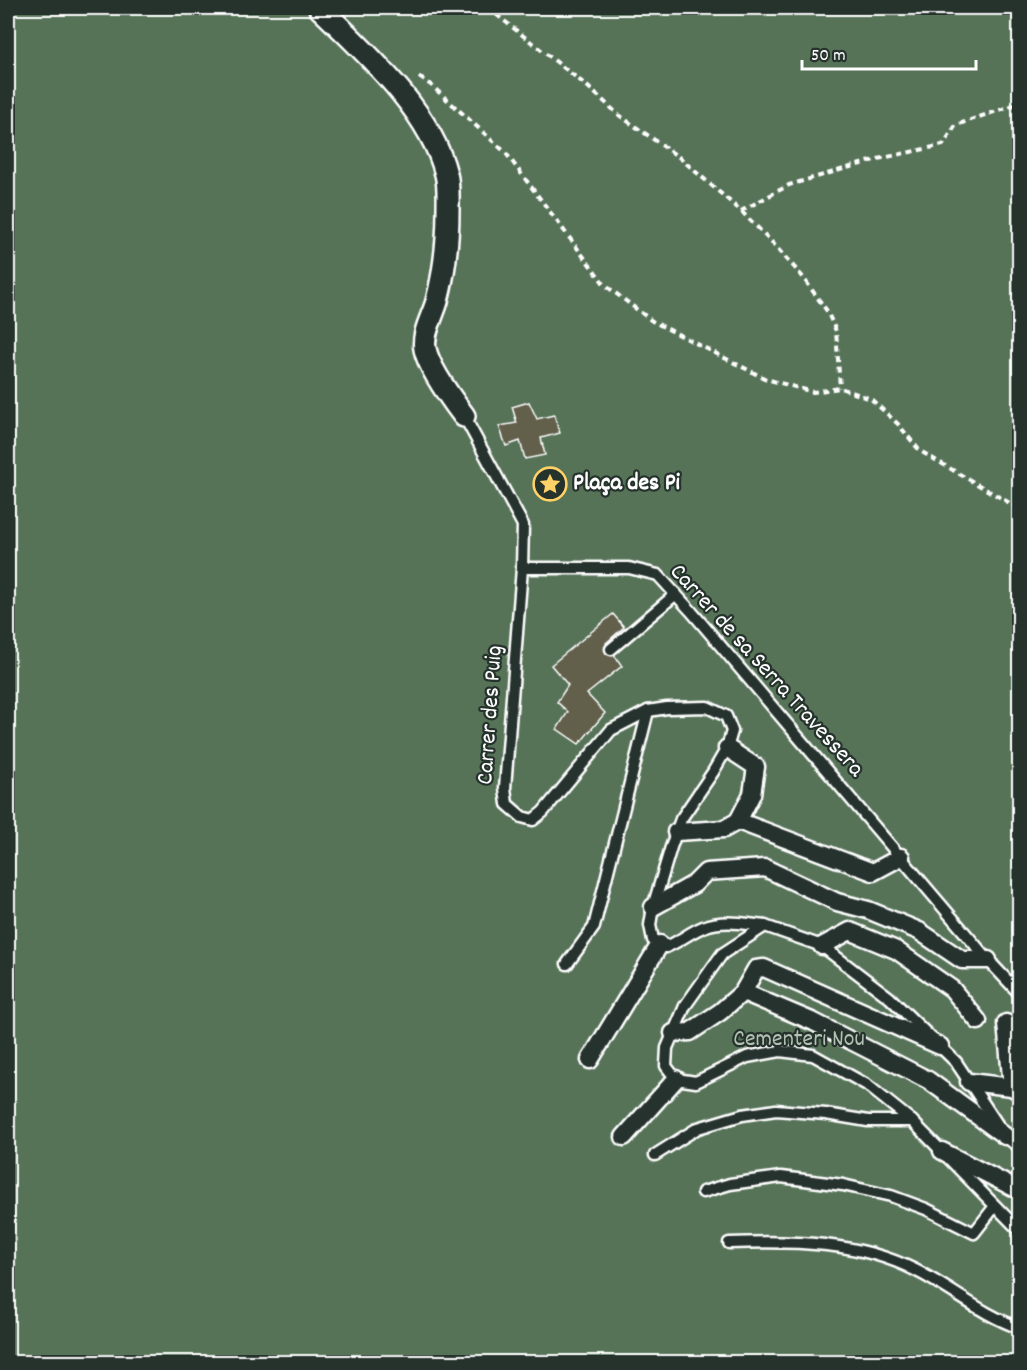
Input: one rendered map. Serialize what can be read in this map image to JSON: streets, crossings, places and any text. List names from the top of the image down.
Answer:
{
  "streets": {
    "lane": ["Carrer de sa Serra Travessera", "Carrer des Puig"]
  },
  "crossings": [
    ["Carrer de sa Serra Travessera", "Carrer des Puig"]
  ],
  "parks": ["Cementeri Nou"],
  "places": {
    "place": ["Plaça des Pi"]
  },
  "scale_bar": "50 m"
}
